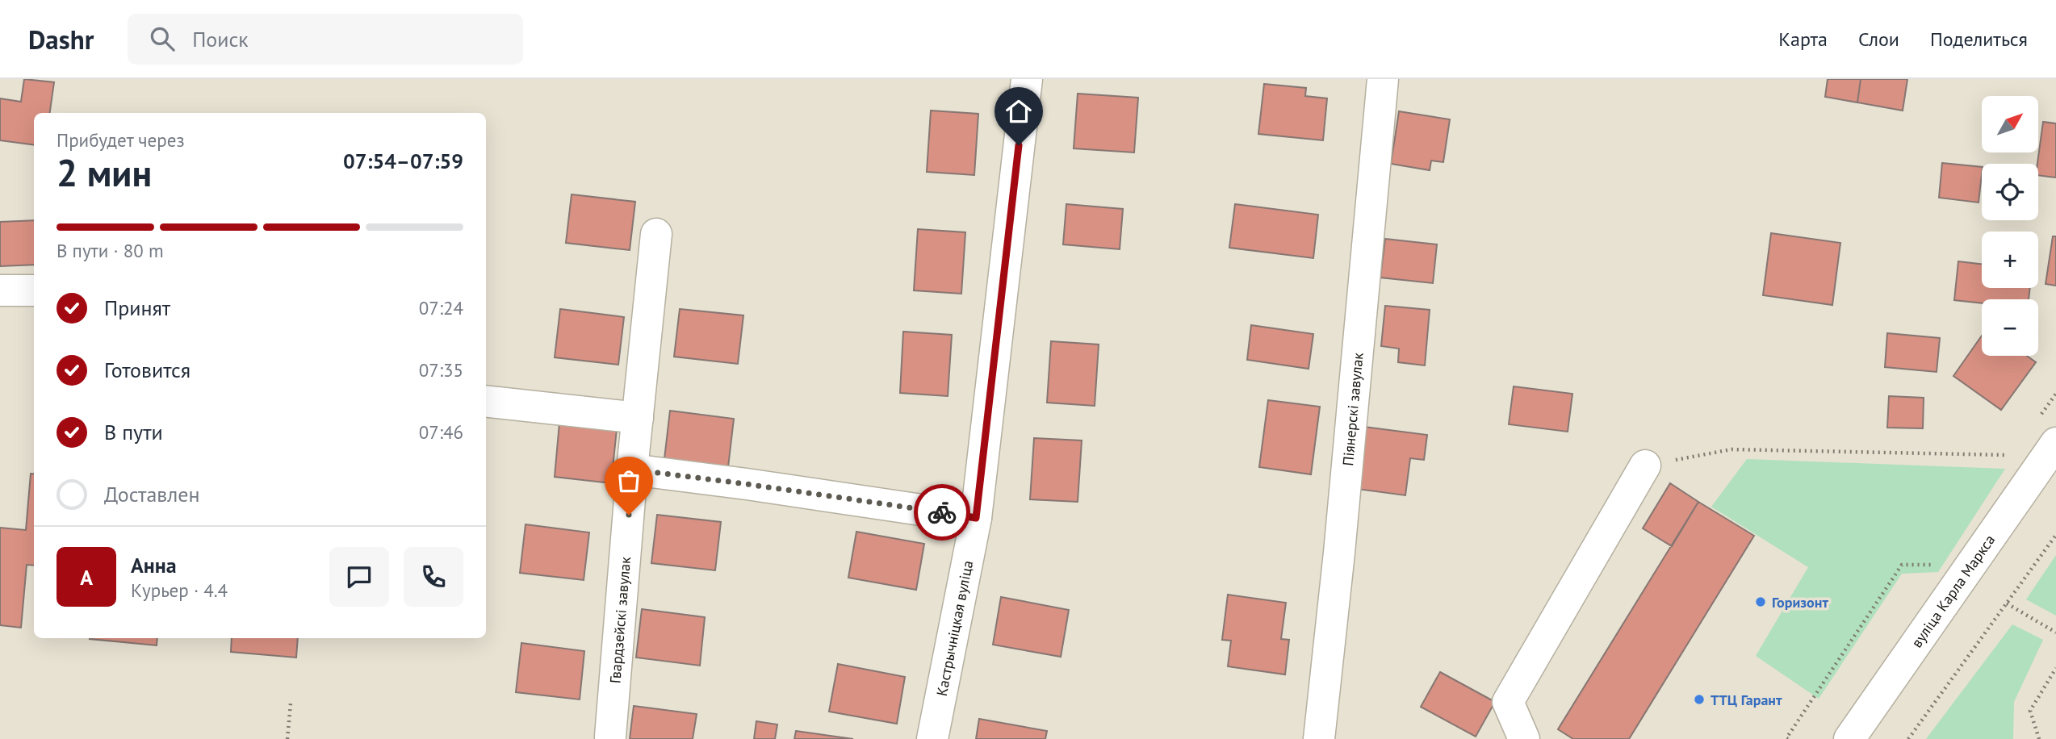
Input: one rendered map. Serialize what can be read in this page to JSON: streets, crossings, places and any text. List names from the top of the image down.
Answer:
{
  "streets": {
    "street": [
      "Піянерскі завулак",
      "вуліца Карла Маркса",
      "Гвардзейскі завулак",
      "Кастрычніцкая вуліца"
    ]
  },
  "places": ["Горизонт", "ТТЦ Гарант"],
  "north": "top right",
  "page": {
    "header": "Dashr",
    "search": "Поиск",
    "nav": ["Карта", "Слои", "Поделиться"],
    "map_buttons": ["+", "−"],
    "heading": ["2 мин", "Прибудет через", "07:54–07:59"],
    "panel": ["Анна", "Курьер · 4.4"],
    "bar": "В пути · 80 m",
    "list": [
      ["Принят", "07:24"],
      ["Готовится", "07:35"],
      ["В пути", "07:46"],
      "Доставлен"
    ],
    "round": "А"
  }
}
